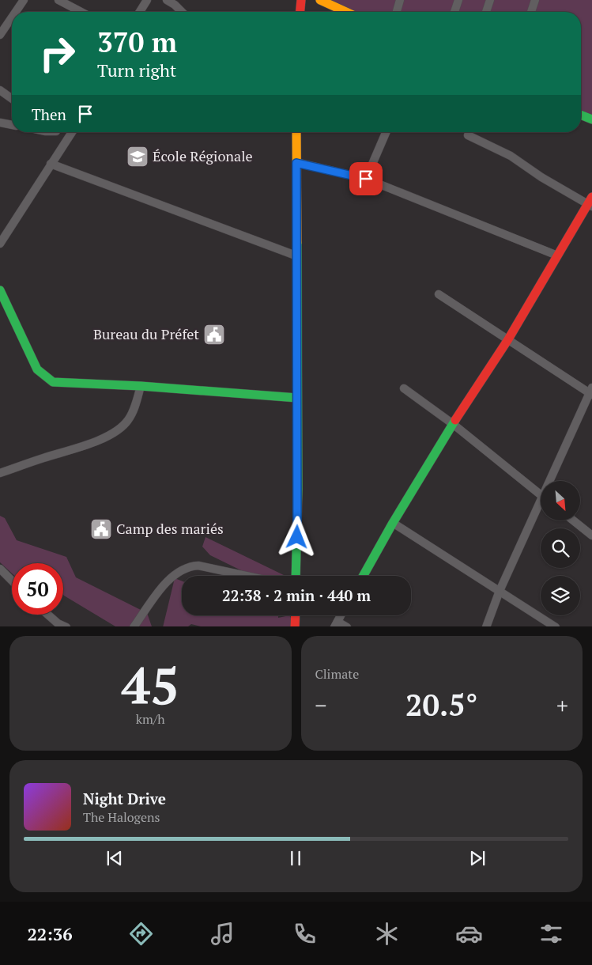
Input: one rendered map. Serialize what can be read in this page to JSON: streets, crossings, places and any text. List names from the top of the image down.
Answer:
{
  "places": {
    "school or university": ["École Régionale"],
    "public building": ["Bureau du Préfet", "Camp des mariés"]
  },
  "north": "bottom right",
  "page": {
    "turn": ["370 m", "Turn right"],
    "then": "Then",
    "limit": "50",
    "trip": "22:38 · 2 min · 440 m",
    "tile": [
      ["45", "km/h"],
      "Climate"
    ],
    "heat": ["−", "20.5°", "+"],
    "song": ["Night Drive", "The Halogens"],
    "tabs": "22:36"
  }
}
